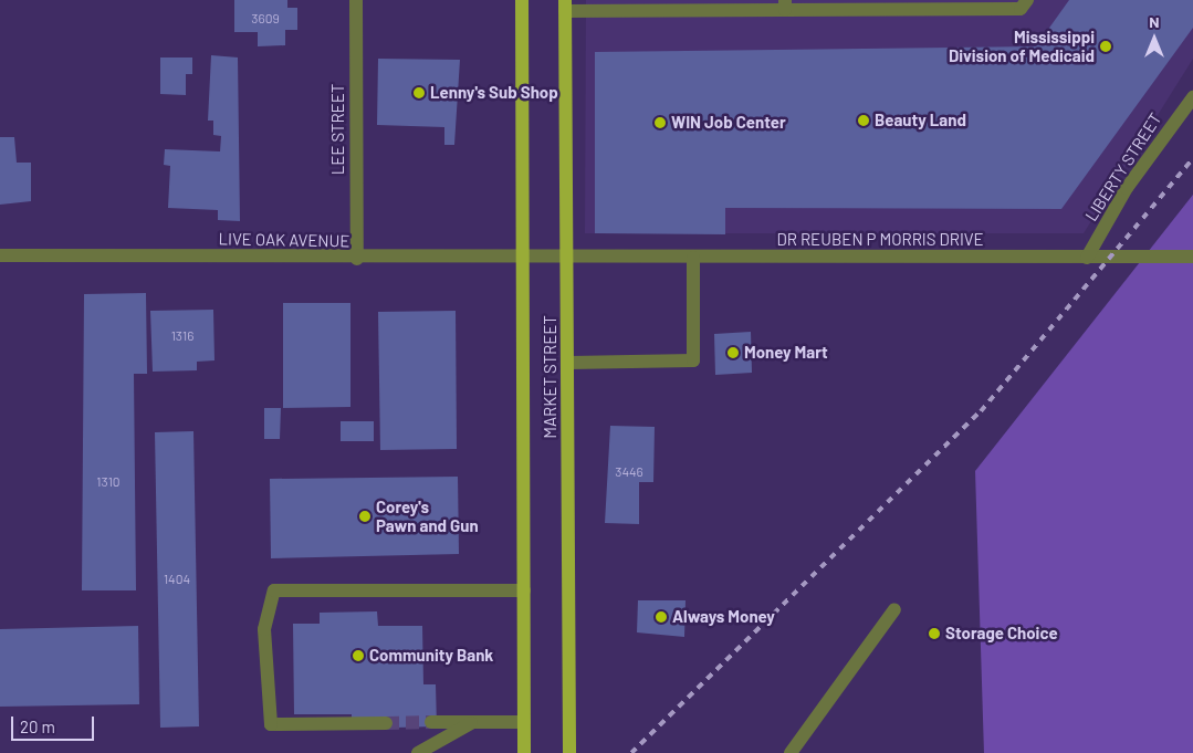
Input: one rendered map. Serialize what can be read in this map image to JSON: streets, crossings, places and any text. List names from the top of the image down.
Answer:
{
  "streets": {
    "main road": ["MARKET STREET"],
    "street": [
      "LEE STREET",
      "LIBERTY STREET",
      "LIVE OAK AVENUE",
      "DR REUBEN P MORRIS DRIVE"
    ]
  },
  "crossings": [
    ["LEE STREET", "LIVE OAK AVENUE"],
    ["LIBERTY STREET", "DR REUBEN P MORRIS DRIVE"],
    ["LIVE OAK AVENUE", "DR REUBEN P MORRIS DRIVE"],
    ["LIVE OAK AVENUE", "MARKET STREET"],
    ["DR REUBEN P MORRIS DRIVE", "MARKET STREET"]
  ],
  "places": [
    "Mississippi Division of Medicaid",
    "Lenny's Sub Shop",
    "Beauty Land",
    "WIN Job Center",
    "Money Mart",
    "Corey's Pawn and Gun",
    "Always Money",
    "Storage Choice",
    "Community Bank"
  ],
  "house_numbers": [
    "3609",
    "1316",
    "3446",
    "1310",
    "1404"
  ],
  "scale_bar": "20 m",
  "north": "top"
}
